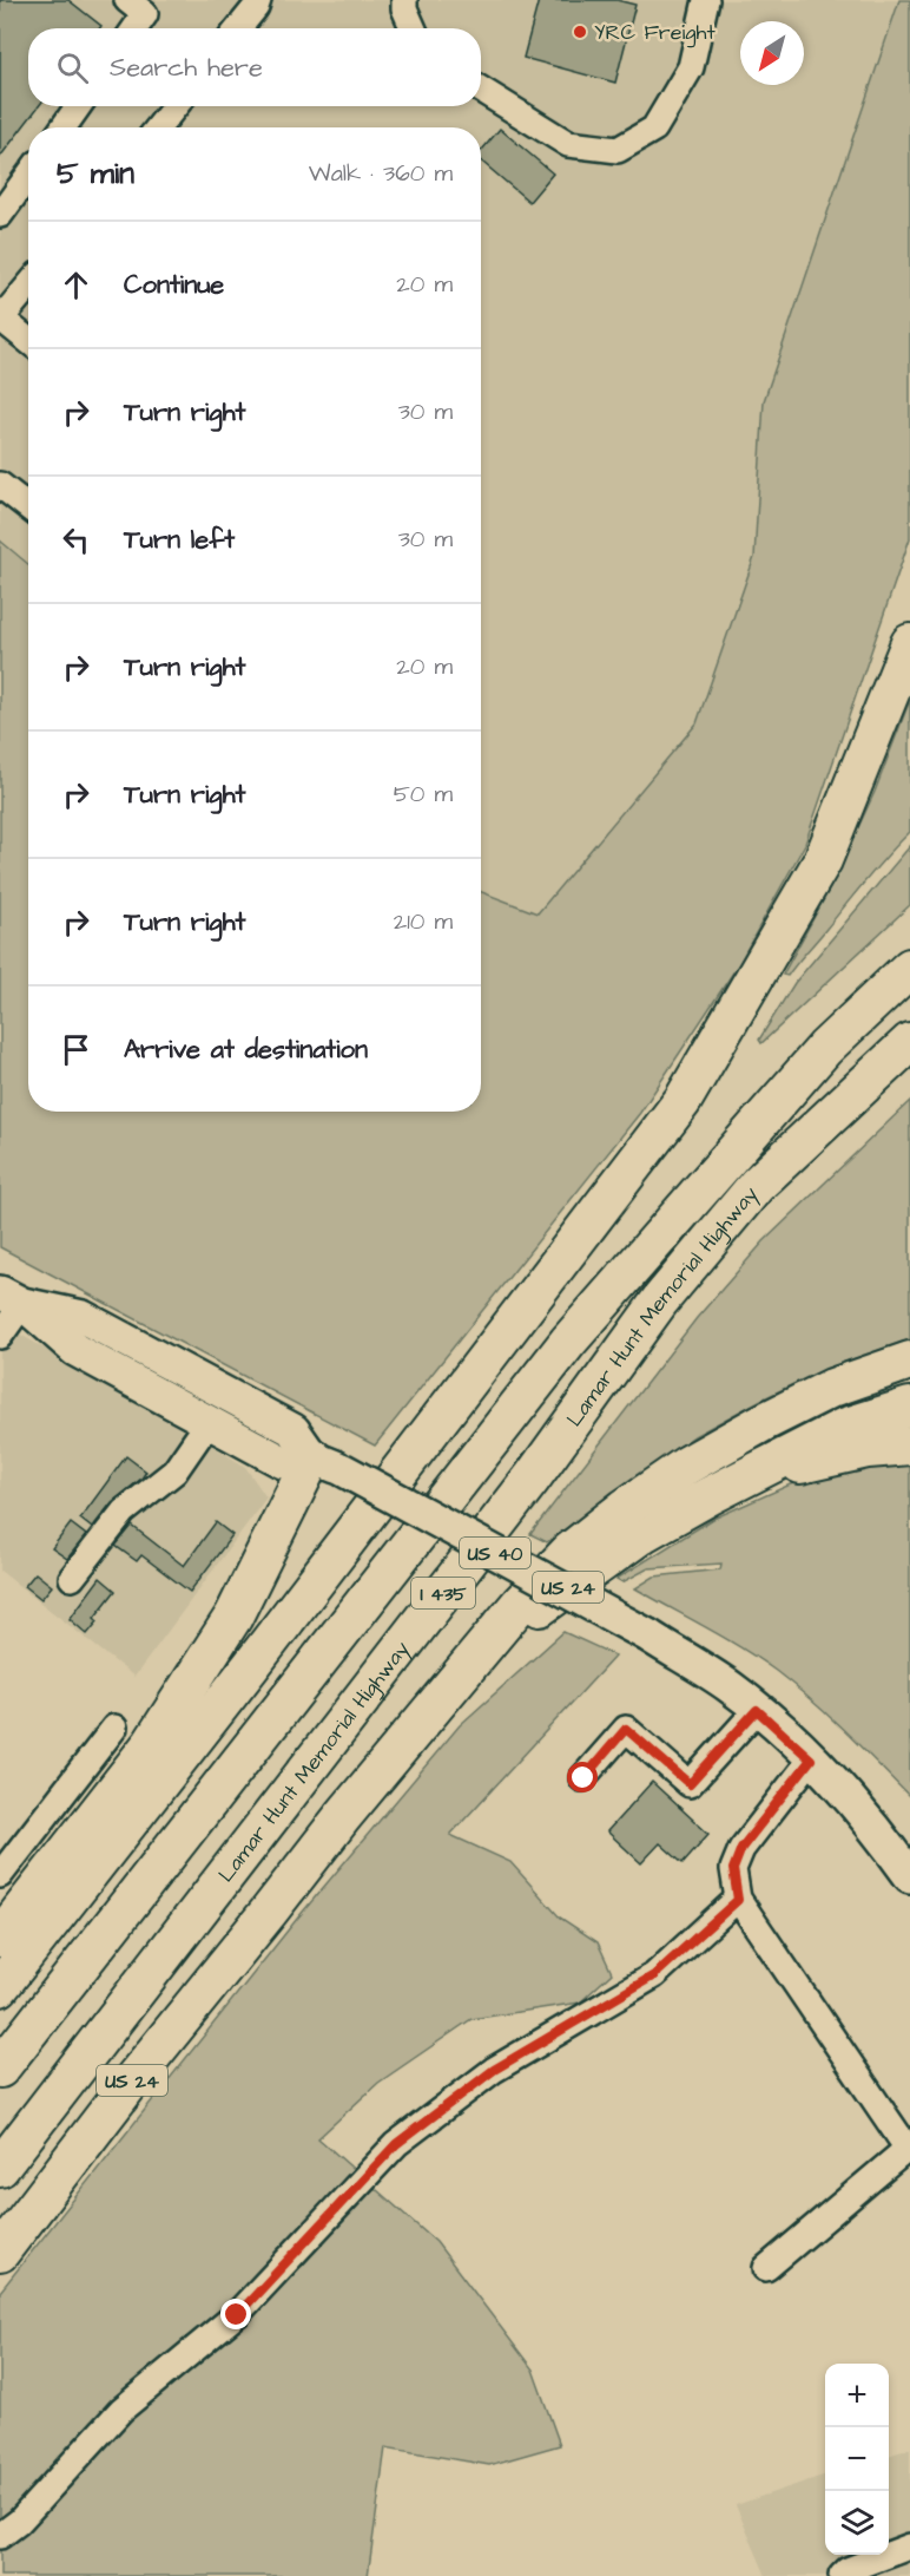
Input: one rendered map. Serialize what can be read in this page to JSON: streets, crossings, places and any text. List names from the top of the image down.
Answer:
{
  "streets": {
    "highway": ["Lamar Hunt Memorial Highway", "US 24", "I 435"],
    "main road": ["US 40"]
  },
  "places": ["YRC Freight"],
  "north": "bottom left",
  "page": {
    "search": "Search here",
    "heading": ["5 min", "Walk · 360 m"],
    "list": [
      ["Continue", "20 m"],
      ["Turn right", "30 m"],
      ["Turn left", "30 m"],
      ["Turn right", "20 m"],
      ["Turn right", "50 m"],
      ["Turn right", "210 m"],
      "Arrive at destination"
    ],
    "map_buttons": ["+", "−"]
  }
}
